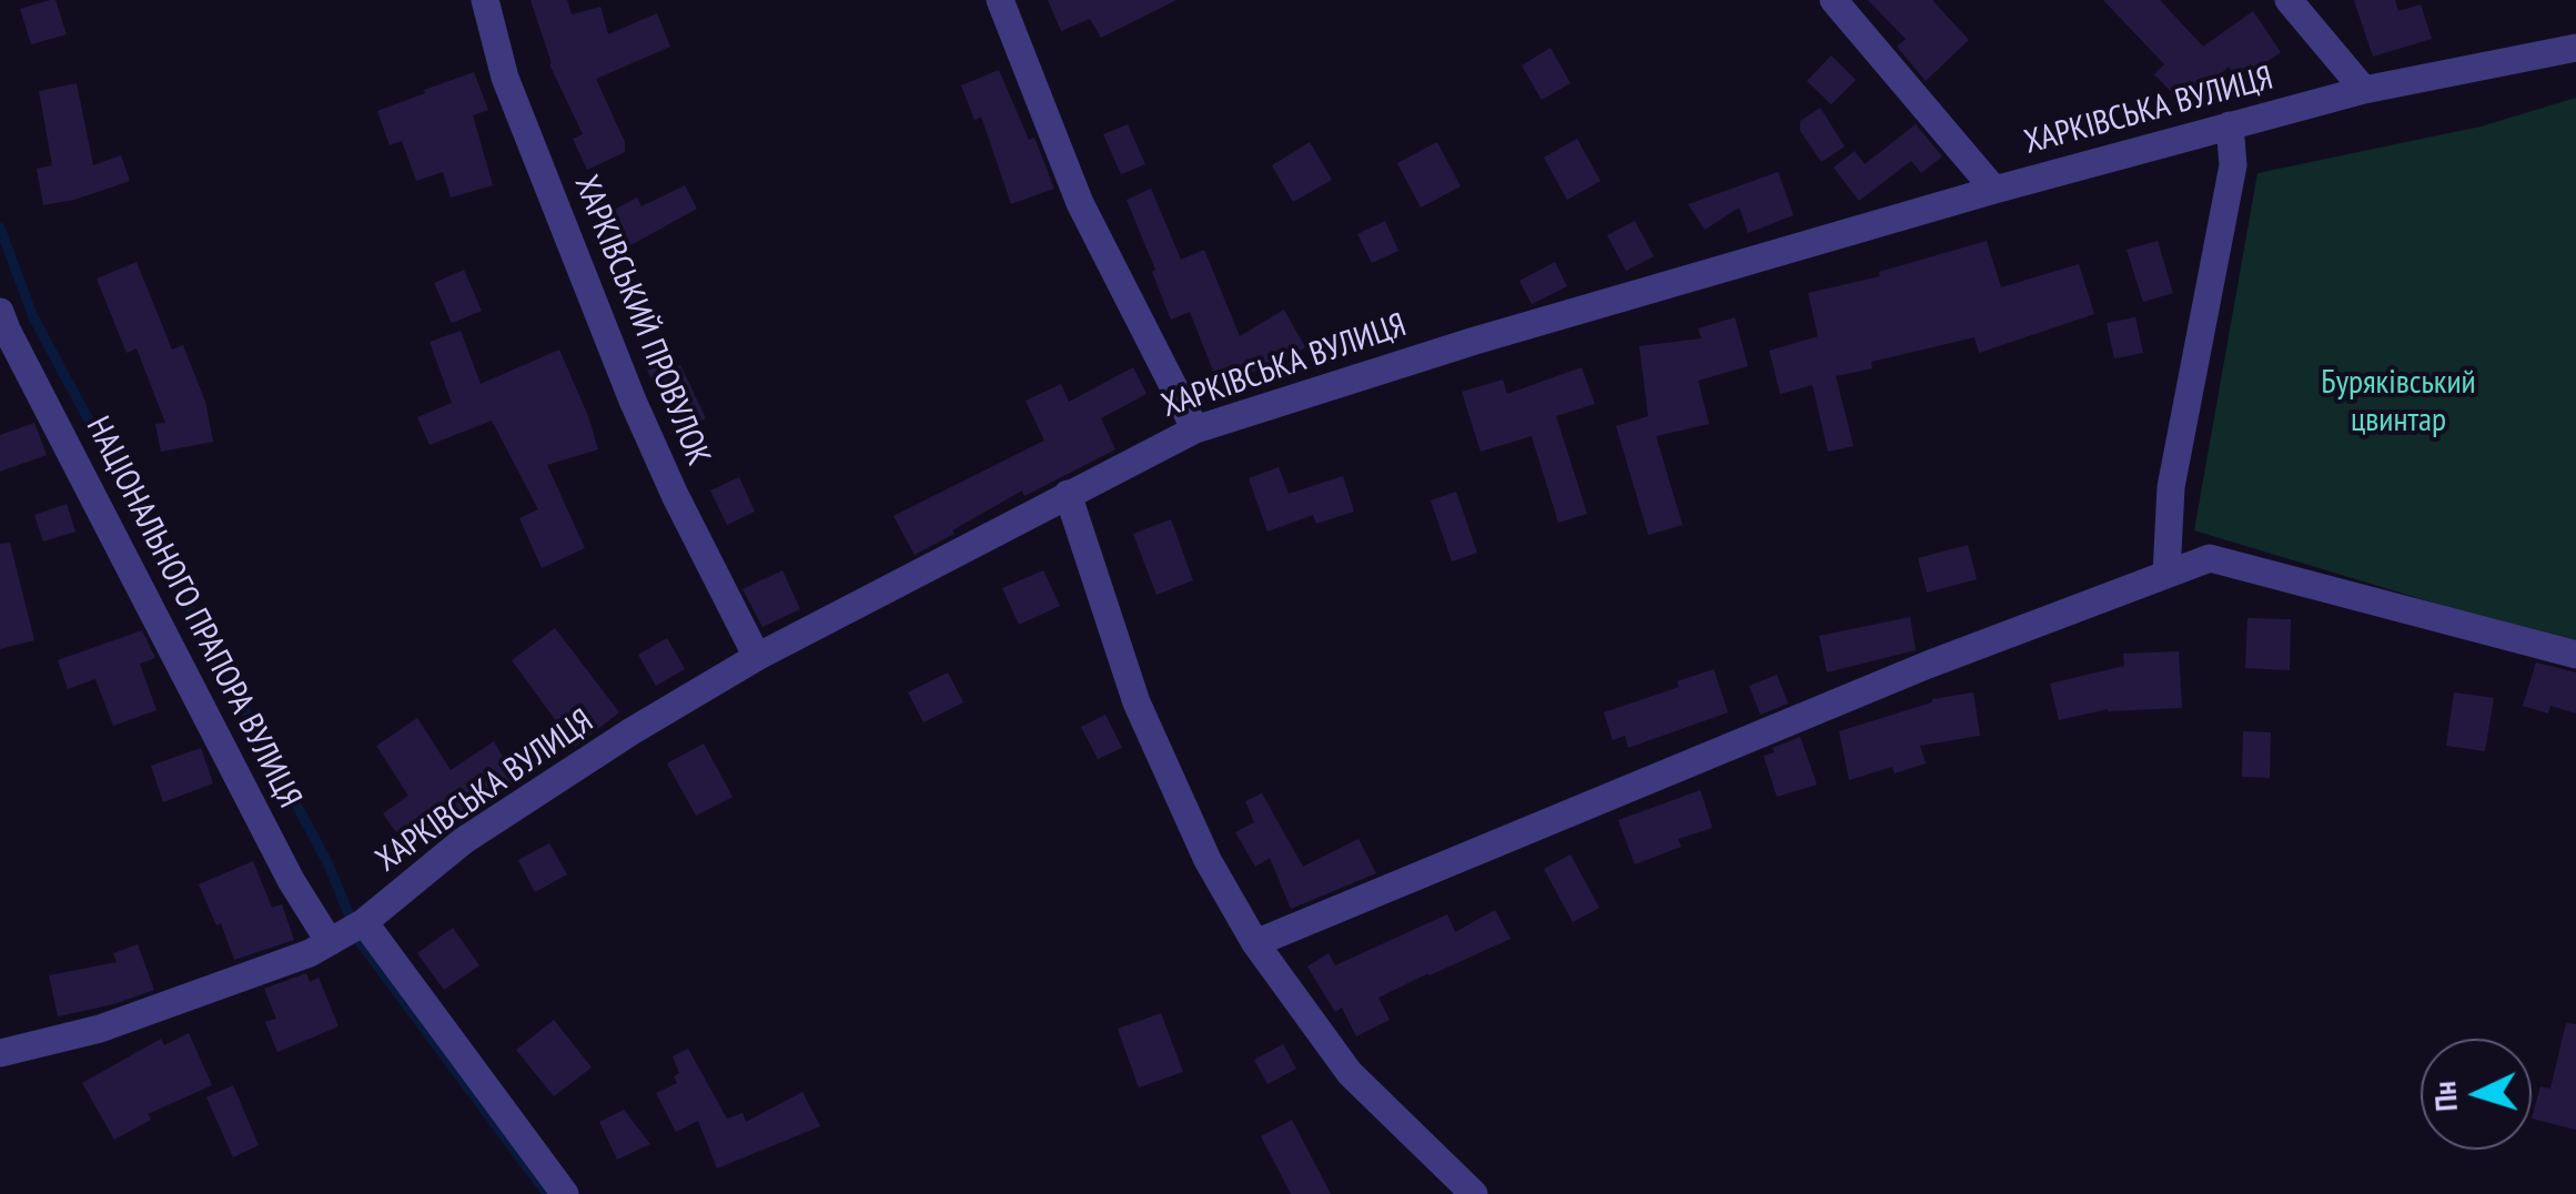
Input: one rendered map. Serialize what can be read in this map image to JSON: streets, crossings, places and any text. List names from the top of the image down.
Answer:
{
  "streets": {
    "street": ["ХАРКІВСЬКА ВУЛИЦЯ", "ХАРКІВСЬКИЙ ПРОВУЛОК", "НАЦІОНАЛЬНОГО ПРАПОРА ВУЛИЦЯ"]
  },
  "crossings": [
    ["ХАРКІВСЬКА ВУЛИЦЯ", "ХАРКІВСЬКИЙ ПРОВУЛОК"],
    ["ХАРКІВСЬКА ВУЛИЦЯ", "НАЦІОНАЛЬНОГО ПРАПОРА ВУЛИЦЯ"]
  ],
  "parks": ["Буряківський цвинтар"],
  "north": "left"
}
